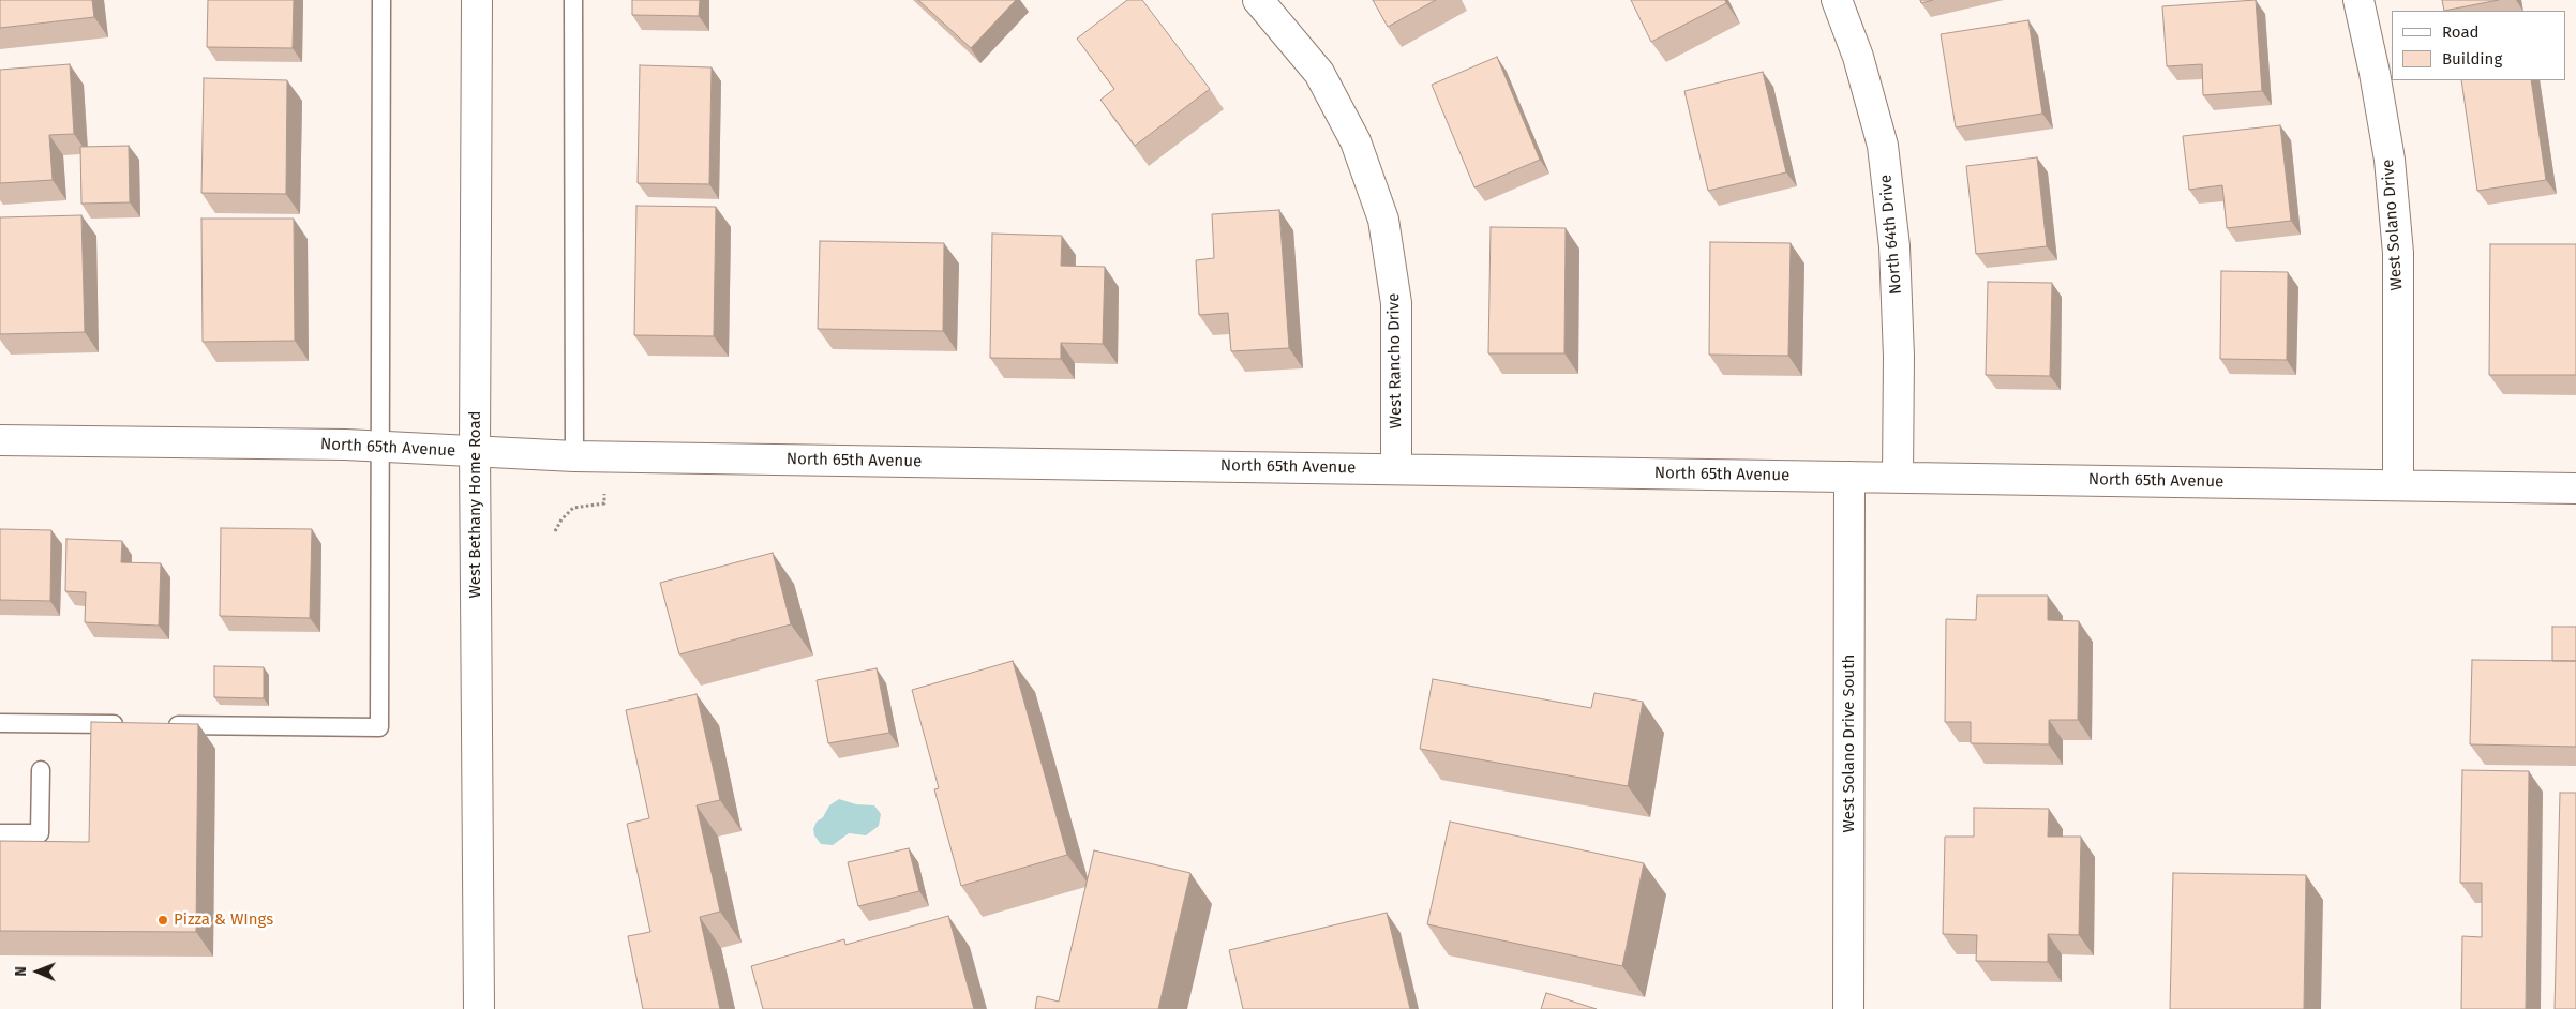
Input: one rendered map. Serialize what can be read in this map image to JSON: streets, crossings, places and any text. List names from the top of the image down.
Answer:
{
  "streets": {
    "street": [
      "West Solano Drive",
      "North 64th Drive",
      "West Rancho Drive",
      "North 65th Avenue",
      "West Bethany Home Road",
      "West Solano Drive South"
    ]
  },
  "crossings": [
    ["West Solano Drive", "North 65th Avenue"],
    ["North 64th Drive", "North 65th Avenue"],
    ["West Rancho Drive", "North 65th Avenue"],
    ["North 65th Avenue", "West Bethany Home Road"],
    ["North 65th Avenue", "West Solano Drive South"]
  ],
  "places": ["Pizza & WIngs"],
  "legend": ["Road", "Building"],
  "north": "left"
}
